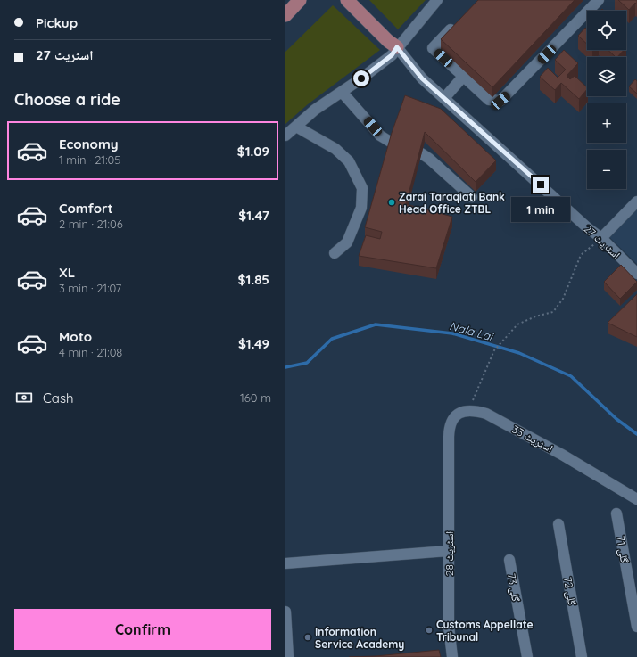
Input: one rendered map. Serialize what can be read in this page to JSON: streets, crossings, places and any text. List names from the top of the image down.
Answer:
{
  "streets": {
    "street": [
      "اسٹریٹ 27",
      "اسٹریٹ 33",
      "گلی 71",
      "اسٹریٹ 28",
      "گلی 73",
      "گلی 72"
    ]
  },
  "crossings": [
    ["اسٹریٹ 33", "اسٹریٹ 28"]
  ],
  "water": ["Nala Lai"],
  "places": ["Zarai Taraqiati Bank Head Office ZTBL", "Customs Appellate Tribunal", "Information Service Academy"],
  "page": {
    "banner": ["Pickup", "اسٹریٹ 27"],
    "map_buttons": ["+", "−"],
    "heading": "Choose a ride",
    "list": [
      {
        "name": "Economy",
        "note": "1 min · 21:05",
        "value": "$1.09"
      },
      {
        "name": "Comfort",
        "note": "2 min · 21:06",
        "value": "$1.47"
      },
      {
        "name": "XL",
        "note": "3 min · 21:07",
        "value": "$1.85"
      },
      {
        "name": "Moto",
        "note": "4 min · 21:08",
        "value": "$1.49"
      }
    ],
    "bubble": "1 min",
    "pay": ["Cash", "160 m"],
    "buttons": "Confirm"
  }
}
